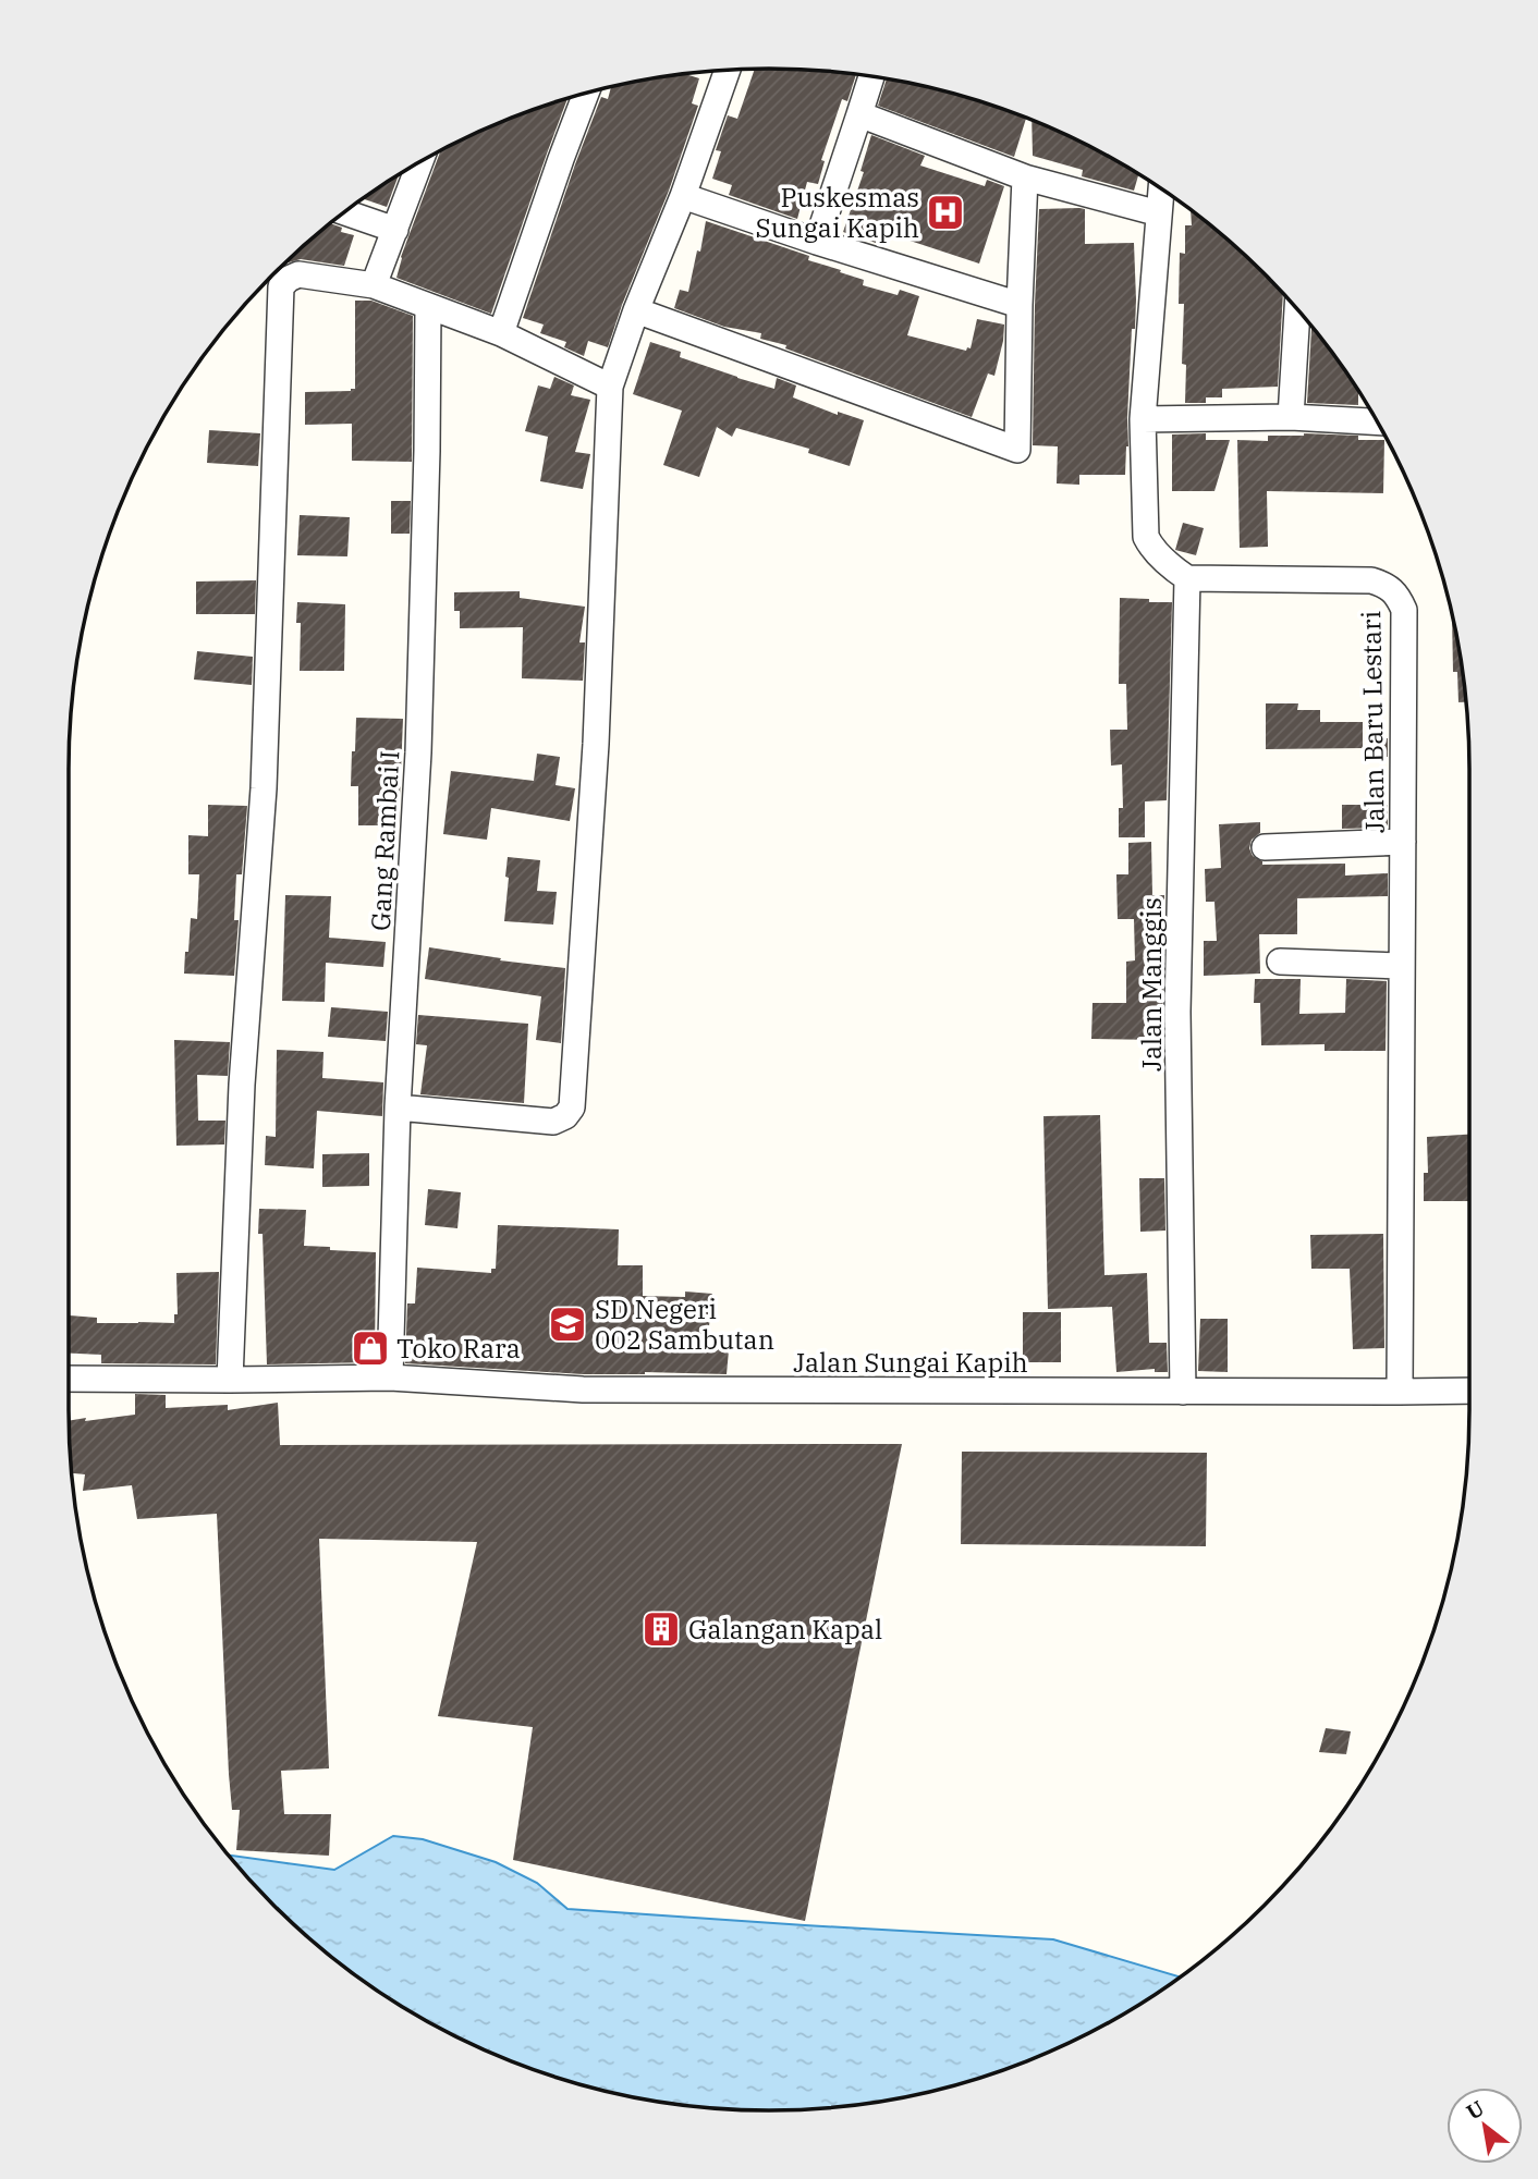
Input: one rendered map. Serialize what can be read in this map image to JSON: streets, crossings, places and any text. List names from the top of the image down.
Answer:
{
  "streets": {
    "street": [
      "Jalan Baru Lestari",
      "Gang Rambai I",
      "Jalan Manggis",
      "Jalan Sungai Kapih"
    ]
  },
  "crossings": [
    ["Jalan Baru Lestari", "Jalan Manggis"],
    ["Jalan Baru Lestari", "Jalan Sungai Kapih"],
    ["Gang Rambai I", "Jalan Sungai Kapih"],
    ["Jalan Manggis", "Jalan Sungai Kapih"]
  ],
  "places": {
    "hospital": ["Puskesmas Sungai Kapih"],
    "school or university": ["SD Negeri 002 Sambutan"],
    "shop": ["Toko Rara"],
    "building": ["Galangan Kapal"]
  },
  "north": "top left"
}
